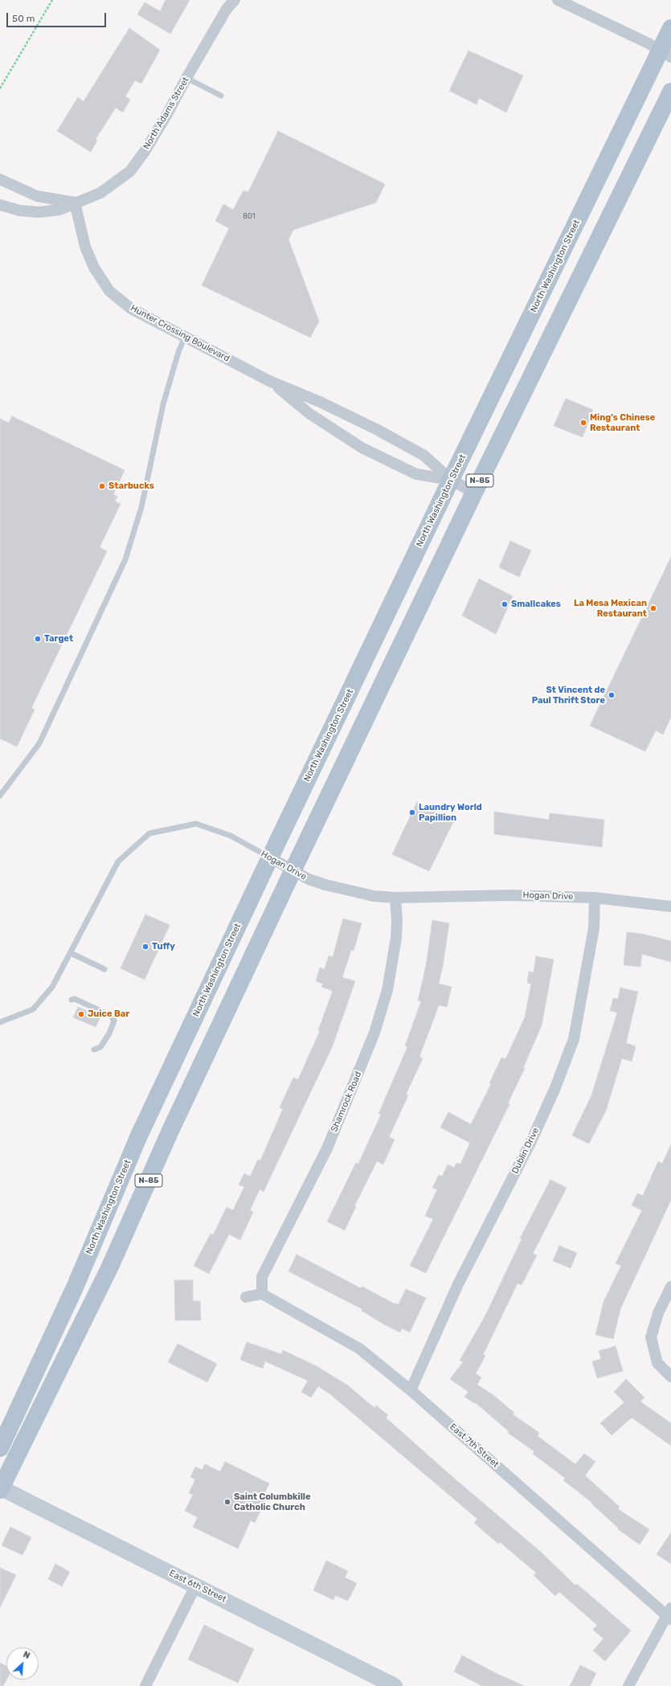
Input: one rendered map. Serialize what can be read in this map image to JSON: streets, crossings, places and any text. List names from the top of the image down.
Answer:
{
  "streets": {
    "main road": ["North Washington Street", "N-85", "East 6th Street"],
    "street": [
      "North Adams Street",
      "Hunter Crossing Boulevard",
      "Hogan Drive",
      "Shamrock Road",
      "Dublin Drive",
      "East 7th Street"
    ]
  },
  "crossings": [
    ["North Adams Street", "Hunter Crossing Boulevard"],
    ["North Washington Street", "Hunter Crossing Boulevard"],
    ["North Washington Street", "Hogan Drive"],
    ["Hunter Crossing Boulevard", "N-85"],
    ["N-85", "Hogan Drive"],
    ["N-85", "East 6th Street"],
    ["Hogan Drive", "Shamrock Road"],
    ["Hogan Drive", "Dublin Drive"],
    ["Shamrock Road", "East 7th Street"],
    ["Dublin Drive", "East 7th Street"]
  ],
  "places": [
    "Ming's Chinese Restaurant",
    "Starbucks",
    "Smallcakes",
    "La Mesa Mexican Restaurant",
    "Target",
    "St Vincent de Paul Thrift Store",
    "Laundry World Papillion",
    "Tuffy",
    "Juice Bar",
    "Saint Columbkille Catholic Church"
  ],
  "house_numbers": ["801"],
  "scale_bar": "50 m",
  "north": "top right"
}
